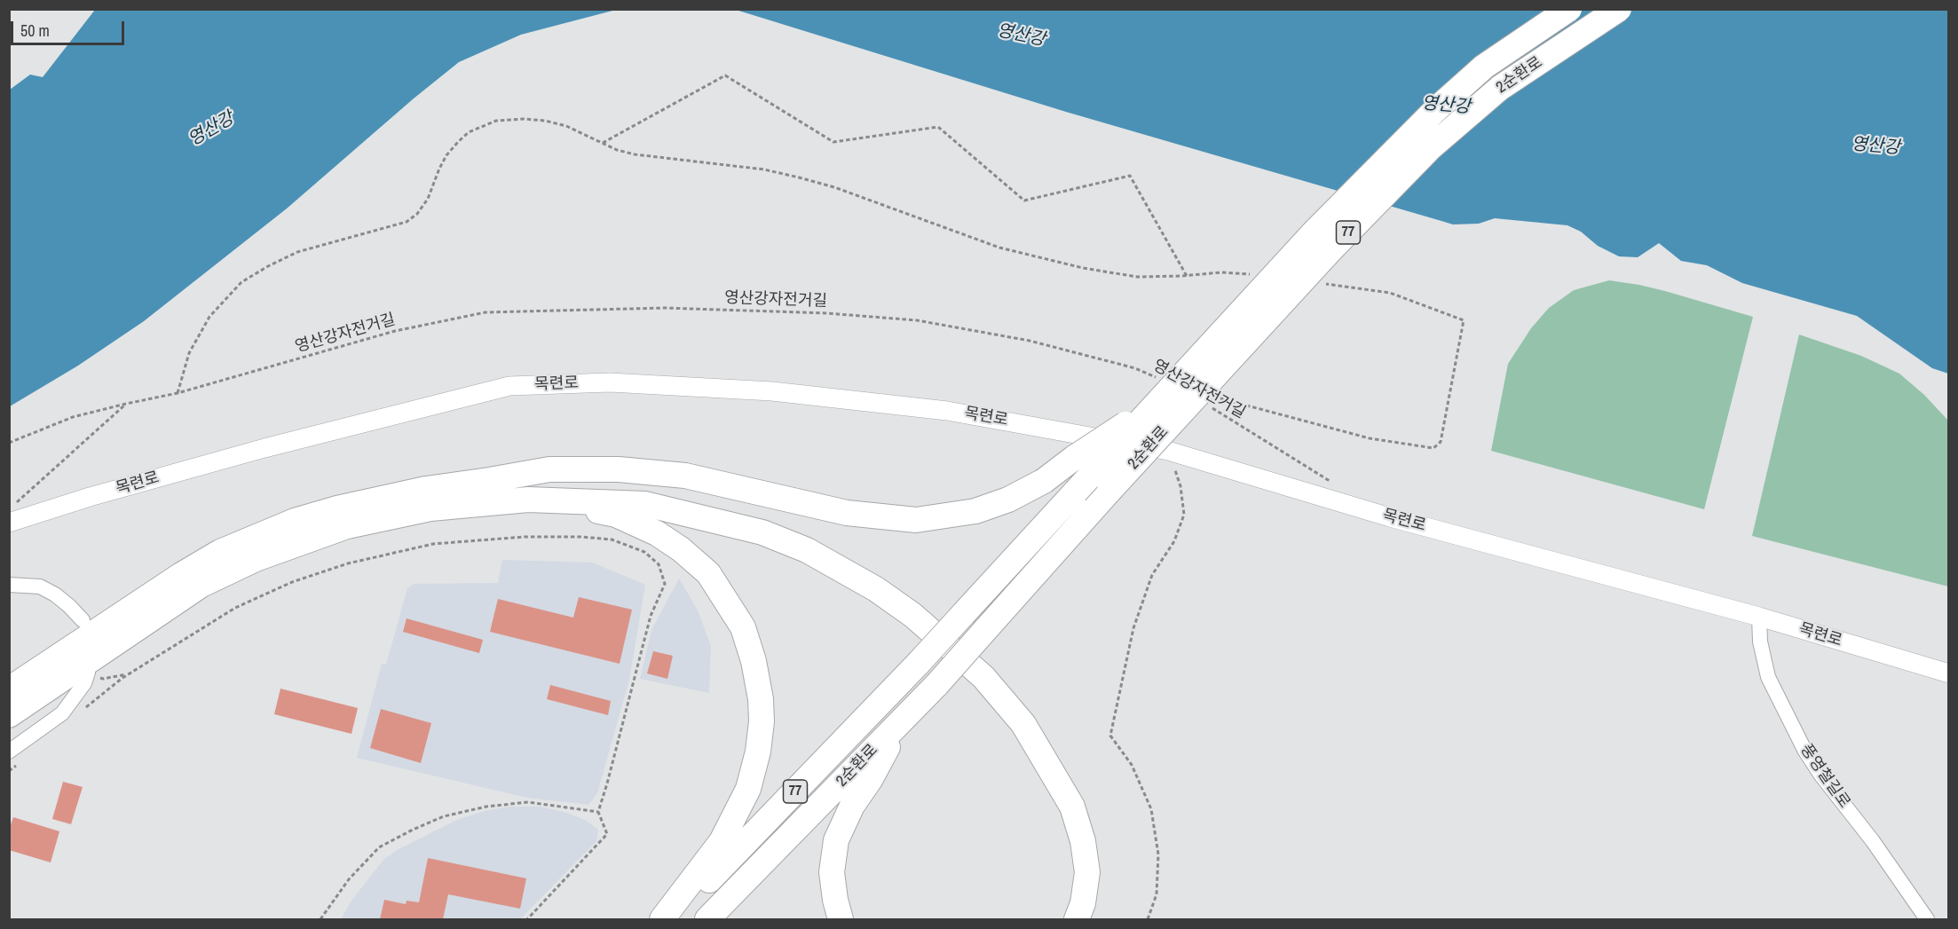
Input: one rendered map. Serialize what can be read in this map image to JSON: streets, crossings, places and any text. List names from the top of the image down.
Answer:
{
  "streets": {
    "highway": ["2순환로", "77"],
    "street": ["목련로", "풍영철길로"],
    "path": ["영산강자전거길"]
  },
  "crossings": [
    ["2순환로", "영산강자전거길"],
    ["목련로", "풍영철길로"]
  ],
  "water": ["영산강"],
  "scale_bar": "50 m"
}
